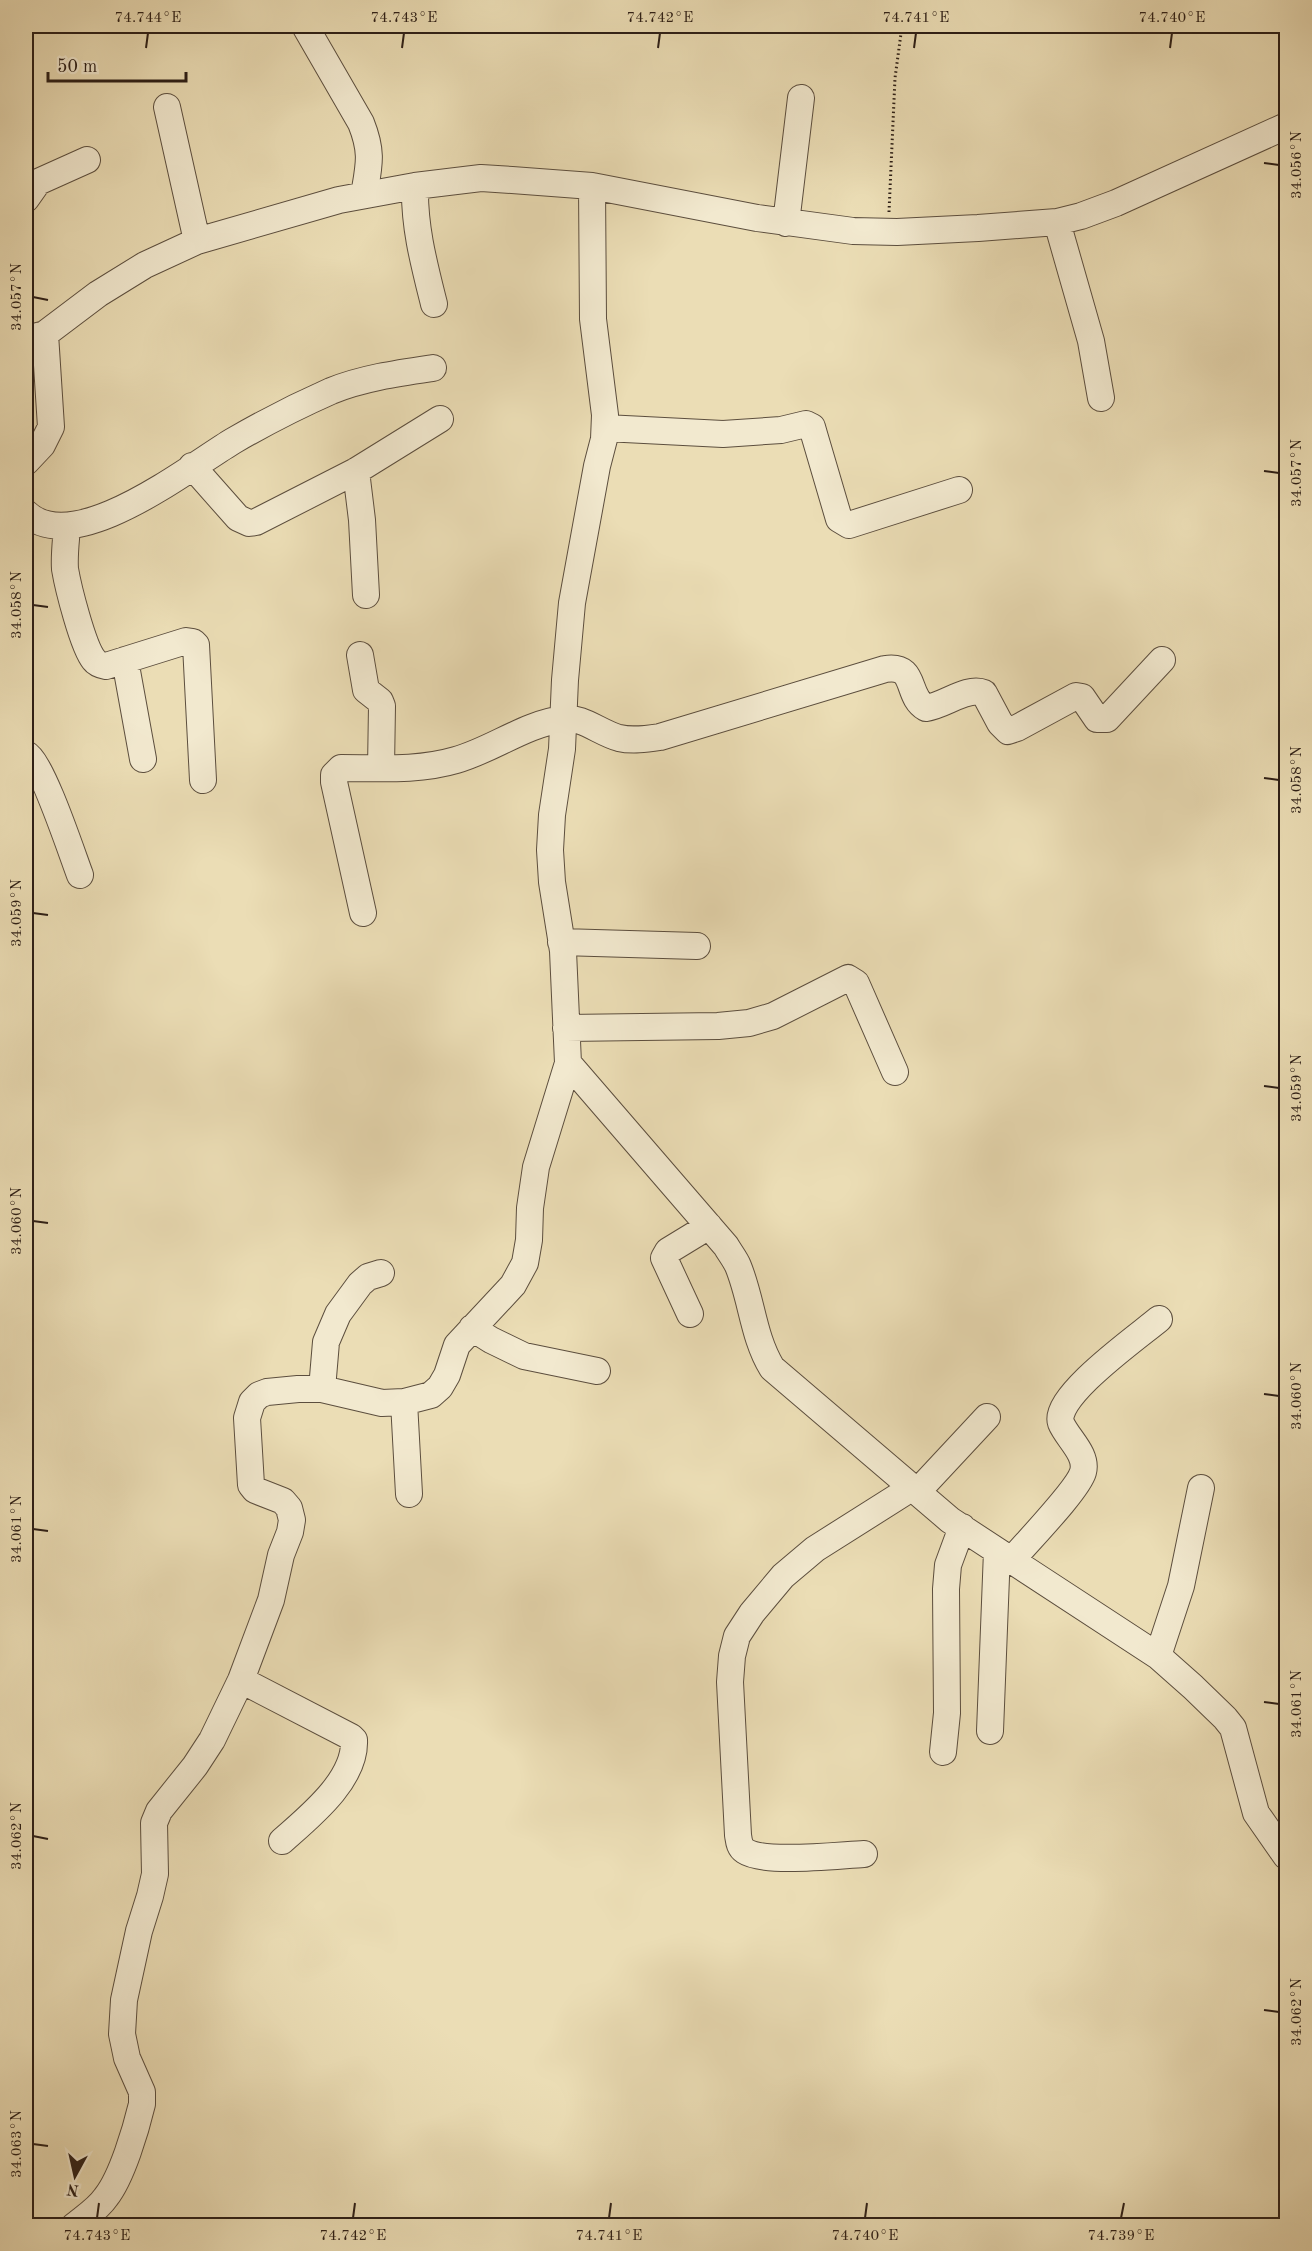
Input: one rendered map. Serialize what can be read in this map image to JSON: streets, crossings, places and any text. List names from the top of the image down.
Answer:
{
  "scale_bar": "50 m",
  "north": "bottom",
  "coordinates": [
    "74.744°E",
    "74.743°E",
    "74.742°E",
    "74.741°E",
    "74.740°E",
    "34.056°N",
    "34.057°N",
    "34.058°N",
    "34.059°N",
    "34.060°N",
    "34.061°N",
    "34.062°N",
    "34.063°N",
    "74.739°E"
  ]
}
